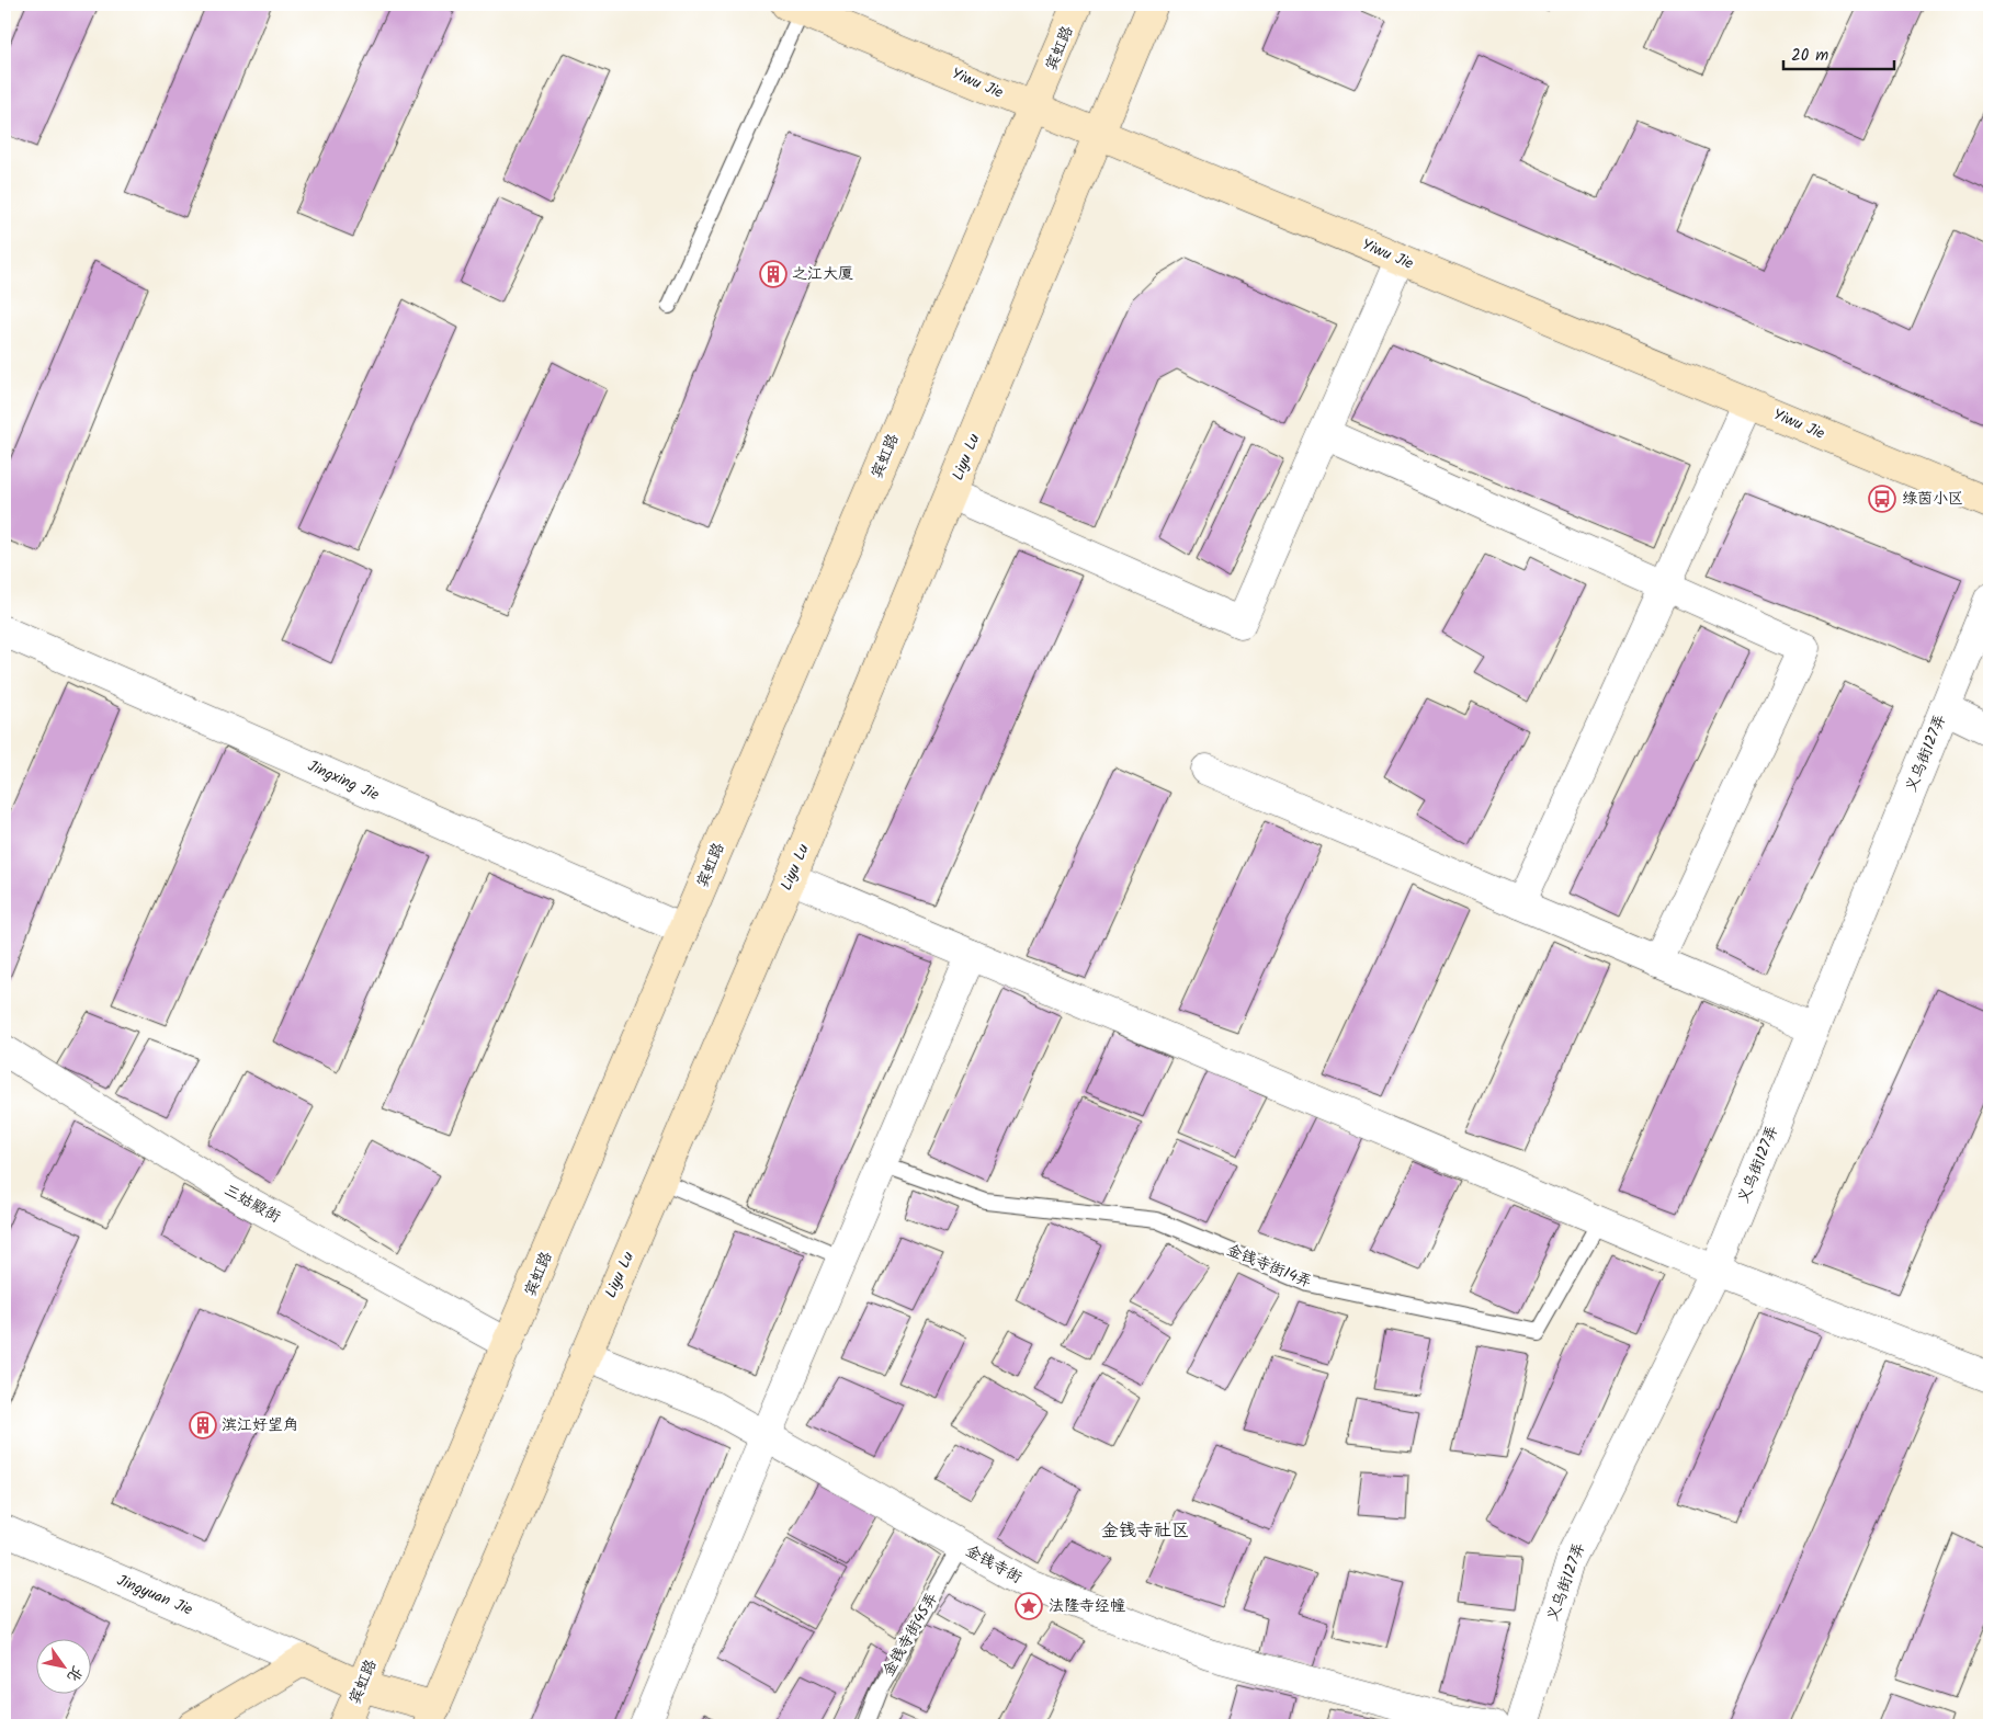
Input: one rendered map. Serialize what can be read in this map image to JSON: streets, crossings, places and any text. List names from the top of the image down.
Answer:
{
  "streets": {
    "main road": ["宾虹路", "Yiwu Jie", "Liyu Lu"],
    "street": [
      "义乌街127弄",
      "Jingxing Jie",
      "三姑殿街",
      "金钱寺街",
      "Jingyuan Jie"
    ],
    "lane": ["金钱寺街14弄", "金钱寺街45弄"]
  },
  "crossings": [
    ["宾虹路", "Yiwu Jie"],
    ["宾虹路", "Jingxing Jie"],
    ["宾虹路", "三姑殿街"],
    ["Yiwu Jie", "Liyu Lu"],
    ["Liyu Lu", "金钱寺街"],
    ["金钱寺街", "金钱寺街45弄"]
  ],
  "districts": ["金钱寺社区"],
  "places": {
    "building": ["之江大厦", "滨江好望角"],
    "bus stop": ["绿茵小区"],
    "place": ["法隆寺经幢"]
  },
  "scale_bar": "20 m",
  "north": "bottom right"
}
